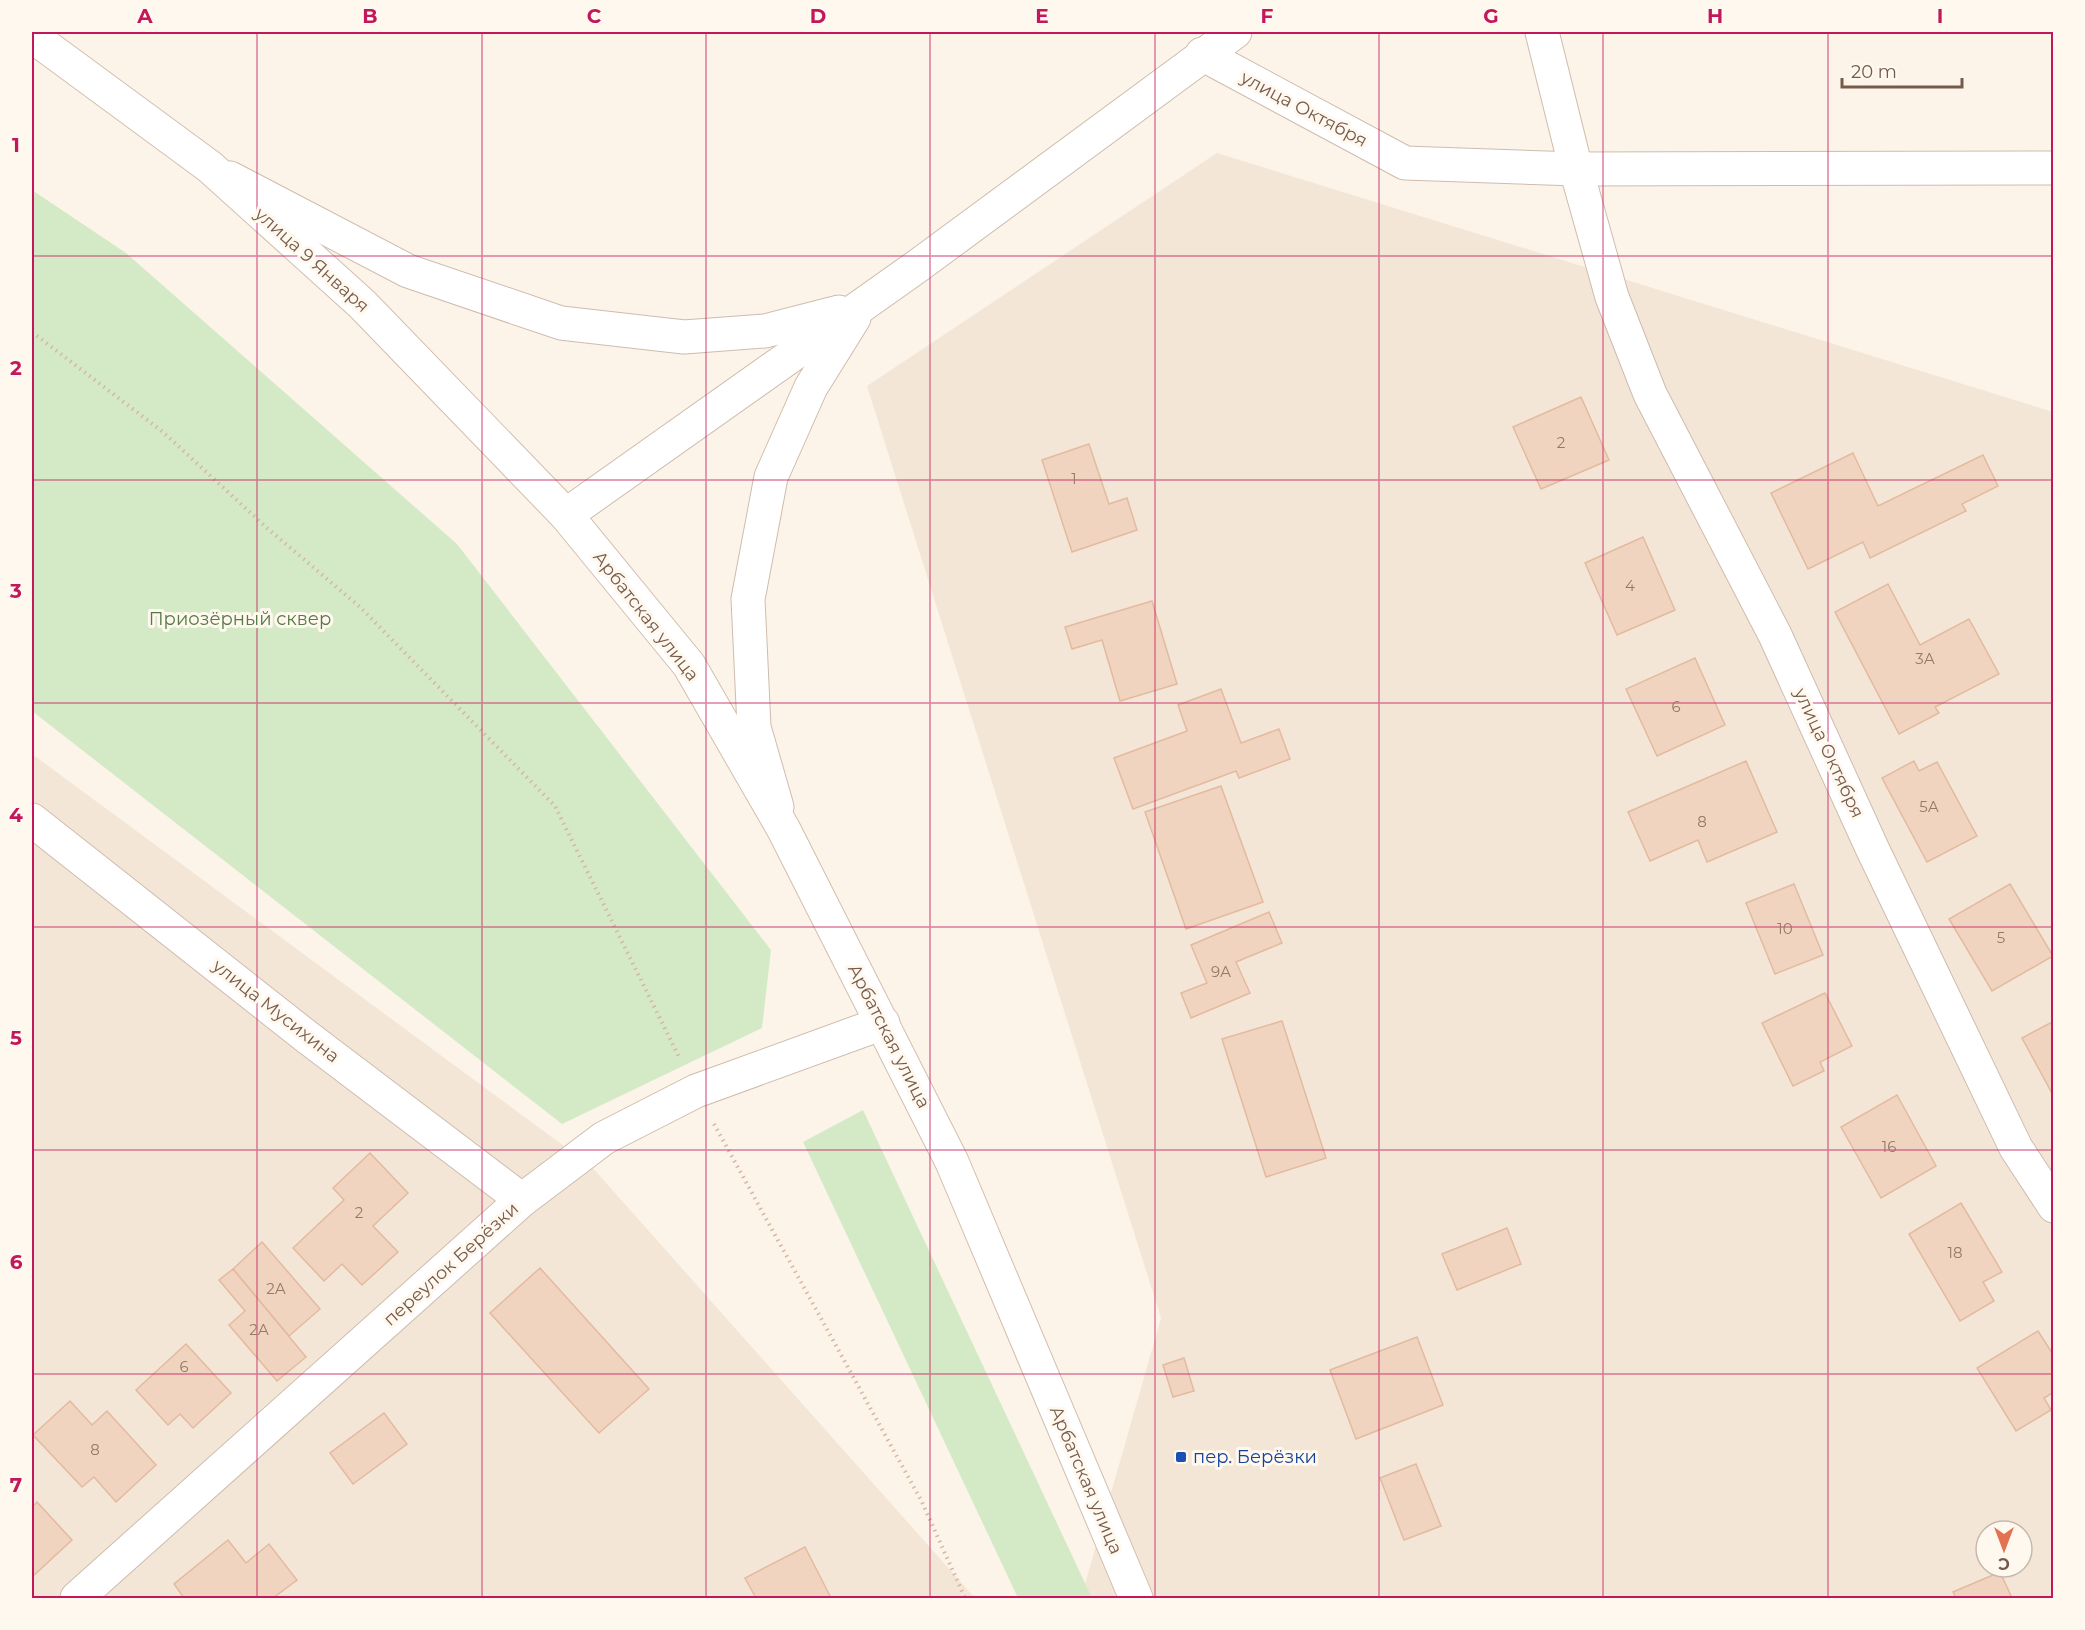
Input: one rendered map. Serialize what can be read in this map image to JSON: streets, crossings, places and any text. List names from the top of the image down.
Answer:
{
  "streets": {
    "street": [
      "улица Октября",
      "улица 9 Января",
      "Арбатская улица",
      "улица Мусихина",
      "переулок Берёзки"
    ]
  },
  "crossings": [
    ["улица 9 Января", "Арбатская улица"],
    ["Арбатская улица", "переулок Берёзки"],
    ["улица Мусихина", "переулок Берёзки"]
  ],
  "parks": ["Приозёрный сквер"],
  "places": {
    "transit": ["пер. Берёзки"]
  },
  "house_numbers": [
    "2",
    "1",
    "4",
    "3А",
    "6",
    "5А",
    "8",
    "10",
    "5",
    "9А",
    "16",
    "2",
    "18",
    "2А",
    "2А",
    "6",
    "8"
  ],
  "scale_bar": "20 m",
  "north": "bottom",
  "grid": {
    "columns": [
      "A",
      "B",
      "C",
      "D",
      "E",
      "F",
      "G",
      "H",
      "I"
    ],
    "rows": [
      "1",
      "2",
      "3",
      "4",
      "5",
      "6",
      "7"
    ]
  }
}
